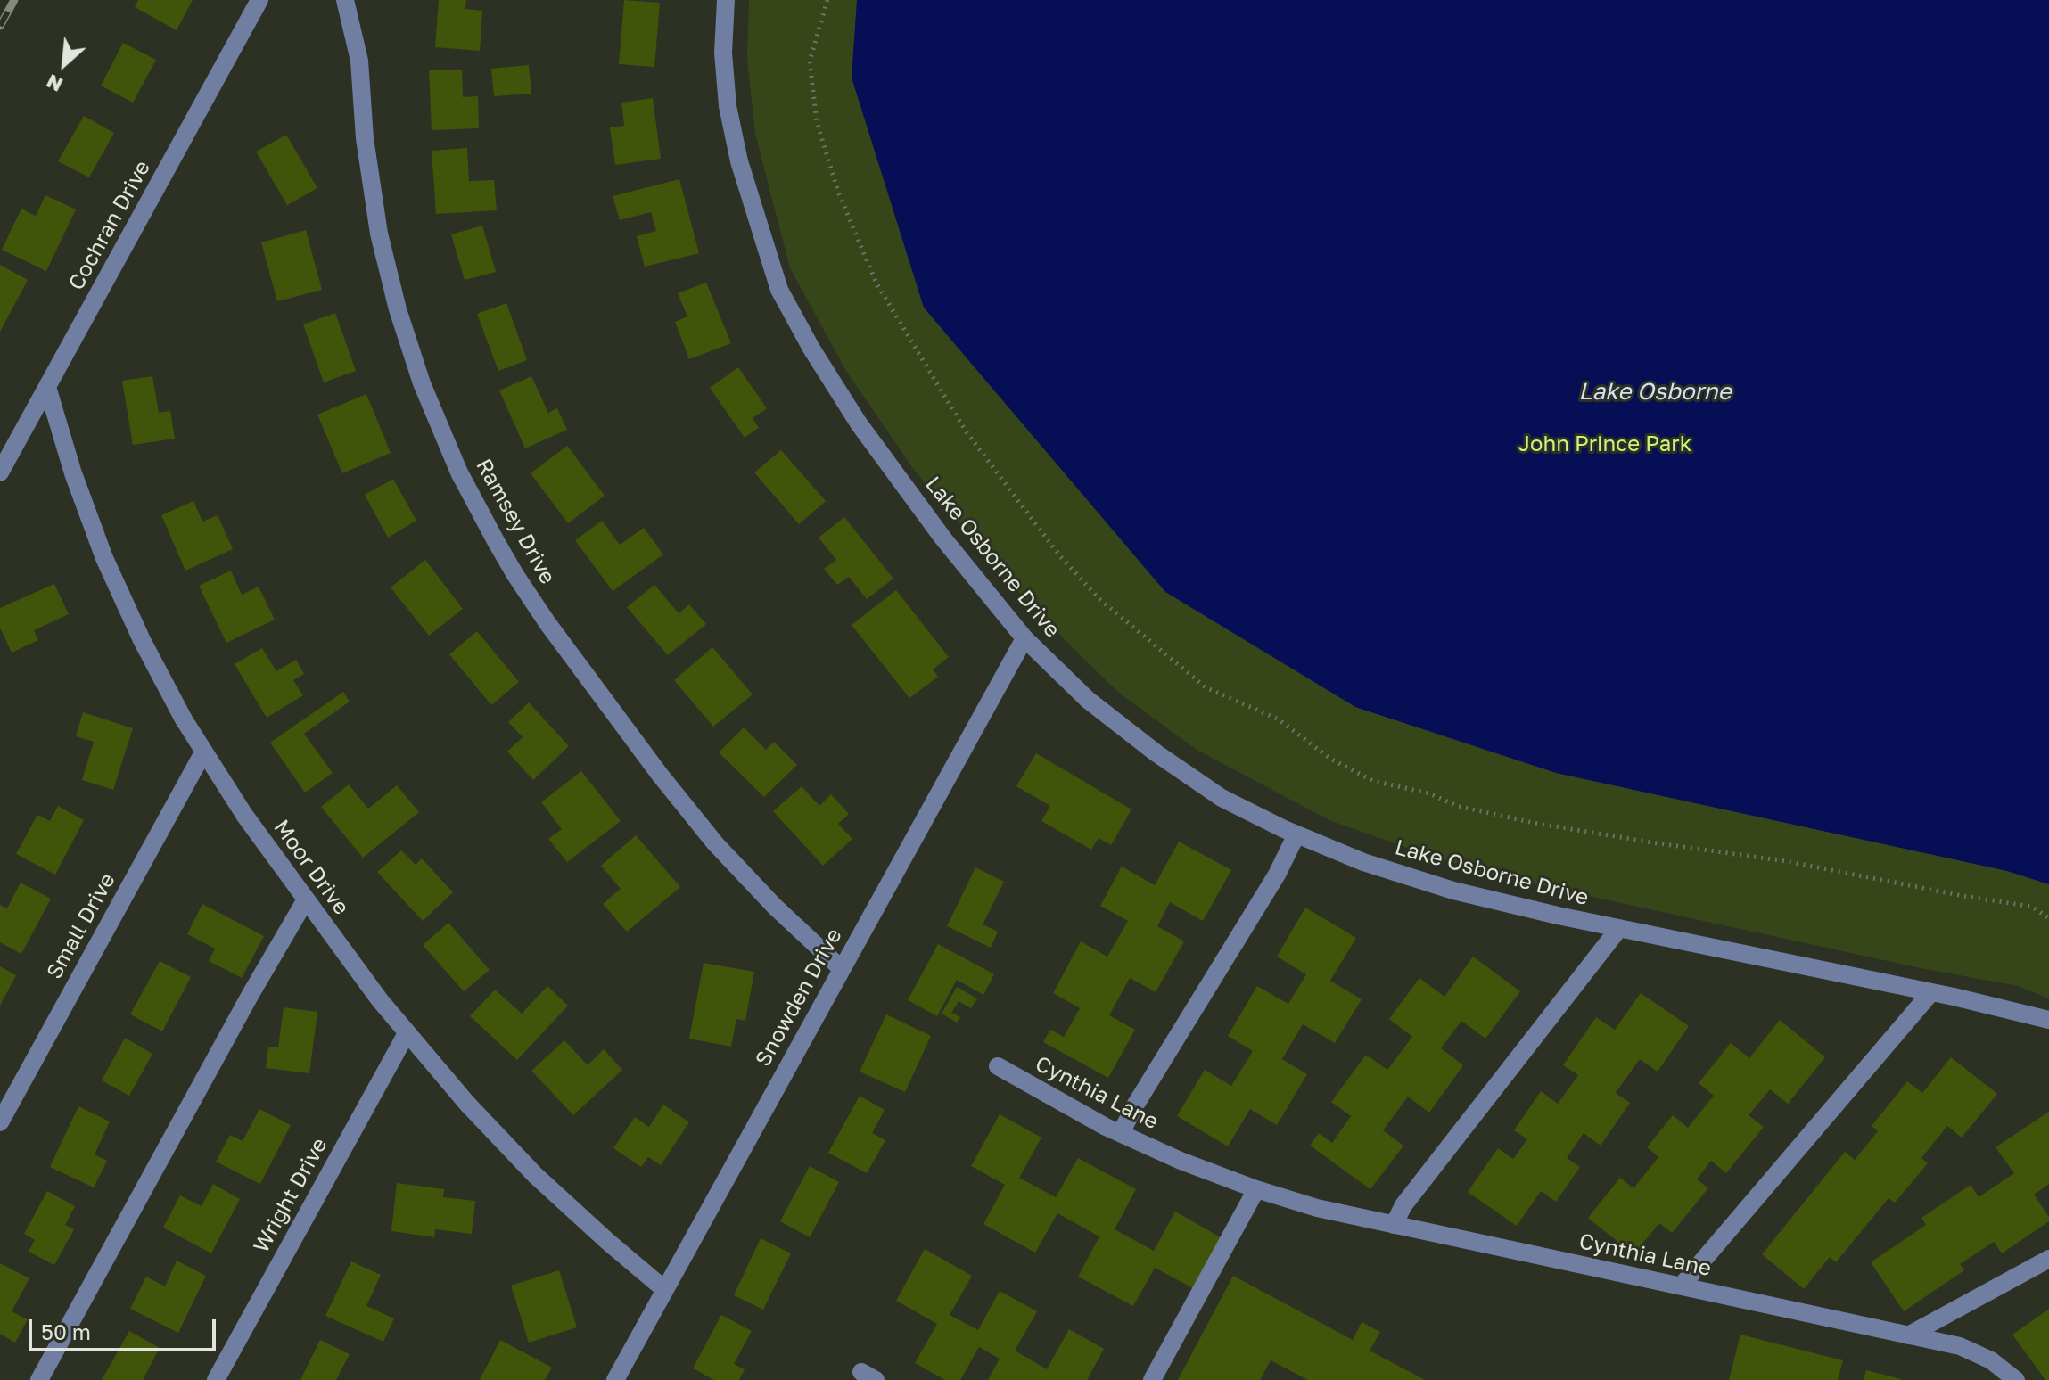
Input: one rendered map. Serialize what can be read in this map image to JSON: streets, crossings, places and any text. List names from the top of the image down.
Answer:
{
  "streets": {
    "street": [
      "Cochran Drive",
      "Ramsey Drive",
      "Lake Osborne Drive",
      "Moor Drive",
      "Small Drive",
      "Snowden Drive",
      "Cynthia Lane",
      "Wright Drive"
    ]
  },
  "crossings": [
    ["Cochran Drive", "Moor Drive"],
    ["Ramsey Drive", "Snowden Drive"],
    ["Lake Osborne Drive", "Snowden Drive"],
    ["Moor Drive", "Small Drive"],
    ["Moor Drive", "Snowden Drive"],
    ["Moor Drive", "Wright Drive"]
  ],
  "water": ["Lake Osborne"],
  "parks": ["John Prince Park"],
  "scale_bar": "50 m",
  "north": "bottom left"
}
